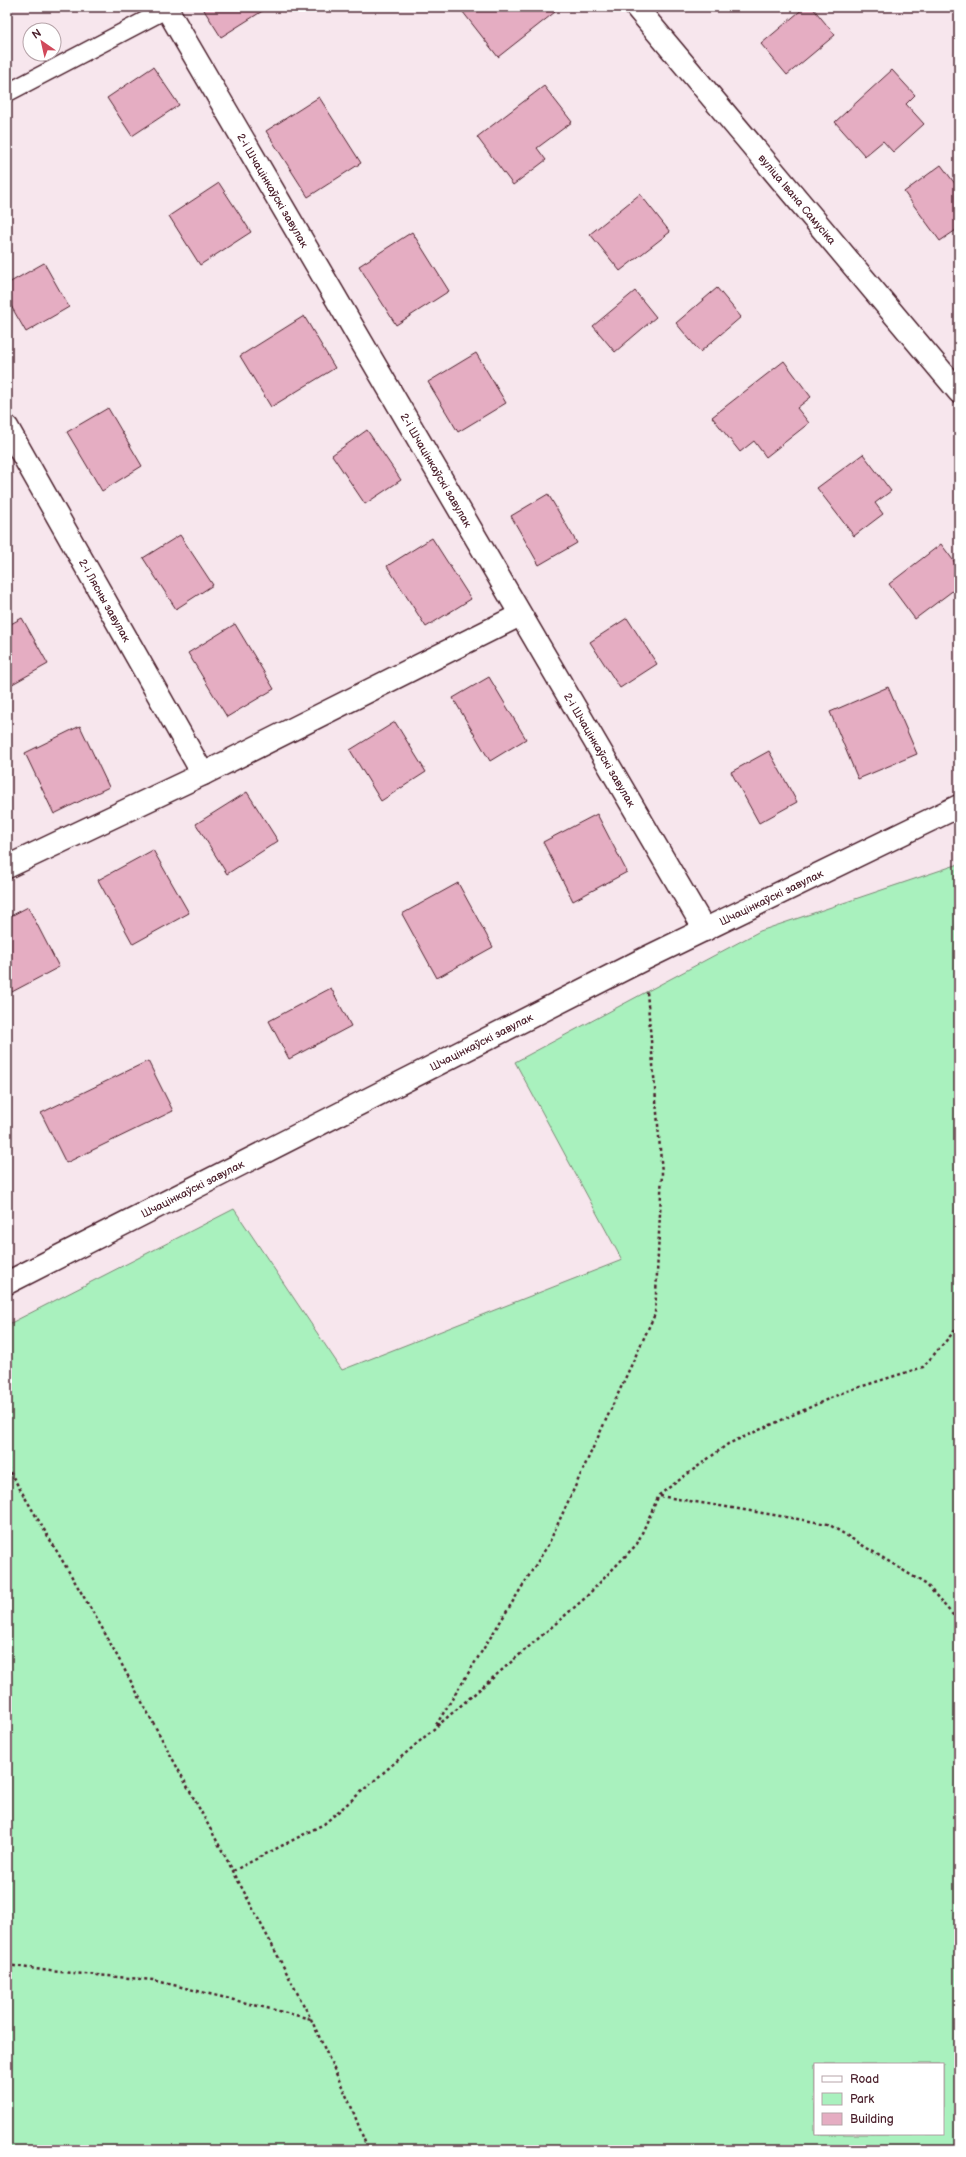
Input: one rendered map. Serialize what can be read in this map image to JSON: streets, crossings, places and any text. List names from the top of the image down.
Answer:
{
  "streets": {
    "street": [
      "2-і Шчацінкаўскі завулак",
      "вуліца Івана Самусіка",
      "2-і Лясны завулак",
      "Шчацінкаўскі завулак"
    ]
  },
  "crossings": [
    ["2-і Шчацінкаўскі завулак", "Шчацінкаўскі завулак"]
  ],
  "legend": ["Road", "Park", "Building"],
  "north": "top left"
}
